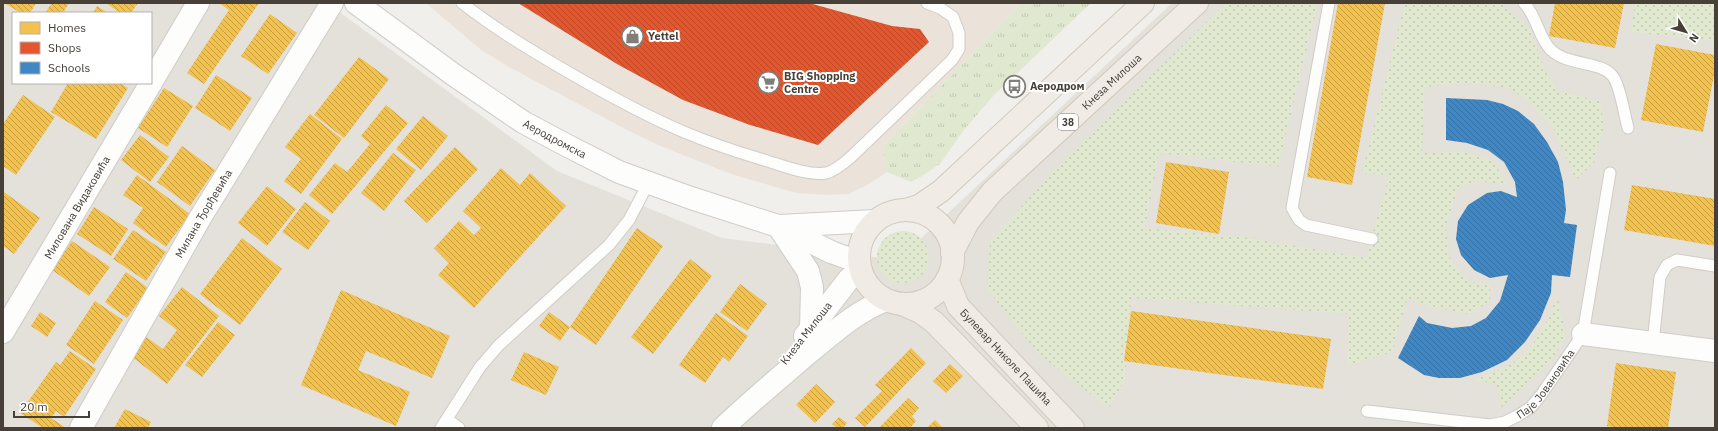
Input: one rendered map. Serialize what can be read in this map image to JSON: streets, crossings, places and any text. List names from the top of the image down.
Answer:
{
  "streets": {
    "main road": ["Кнеза Милоша", "38", "Булевар Николе Пашића"],
    "street": ["Аеродромска", "Милована Видаковића", "Милана Ђорђевића"],
    "lane": ["Паје Јовановића"]
  },
  "crossings": [
    ["Кнеза Милоша", "38"],
    ["Кнеза Милоша", "Аеродромска"],
    ["Кнеза Милоша", "Булевар Николе Пашића"],
    ["38", "Аеродромска"],
    ["38", "Булевар Николе Пашића"],
    ["Аеродромска", "Булевар Николе Пашића"]
  ],
  "places": {
    "shop": ["Yettel"],
    "supermarket": ["BIG Shopping Centre"],
    "bus stop": ["Аеродром"]
  },
  "legend": ["Homes", "Shops", "Schools"],
  "scale_bar": "20 m",
  "north": "bottom right"
}
